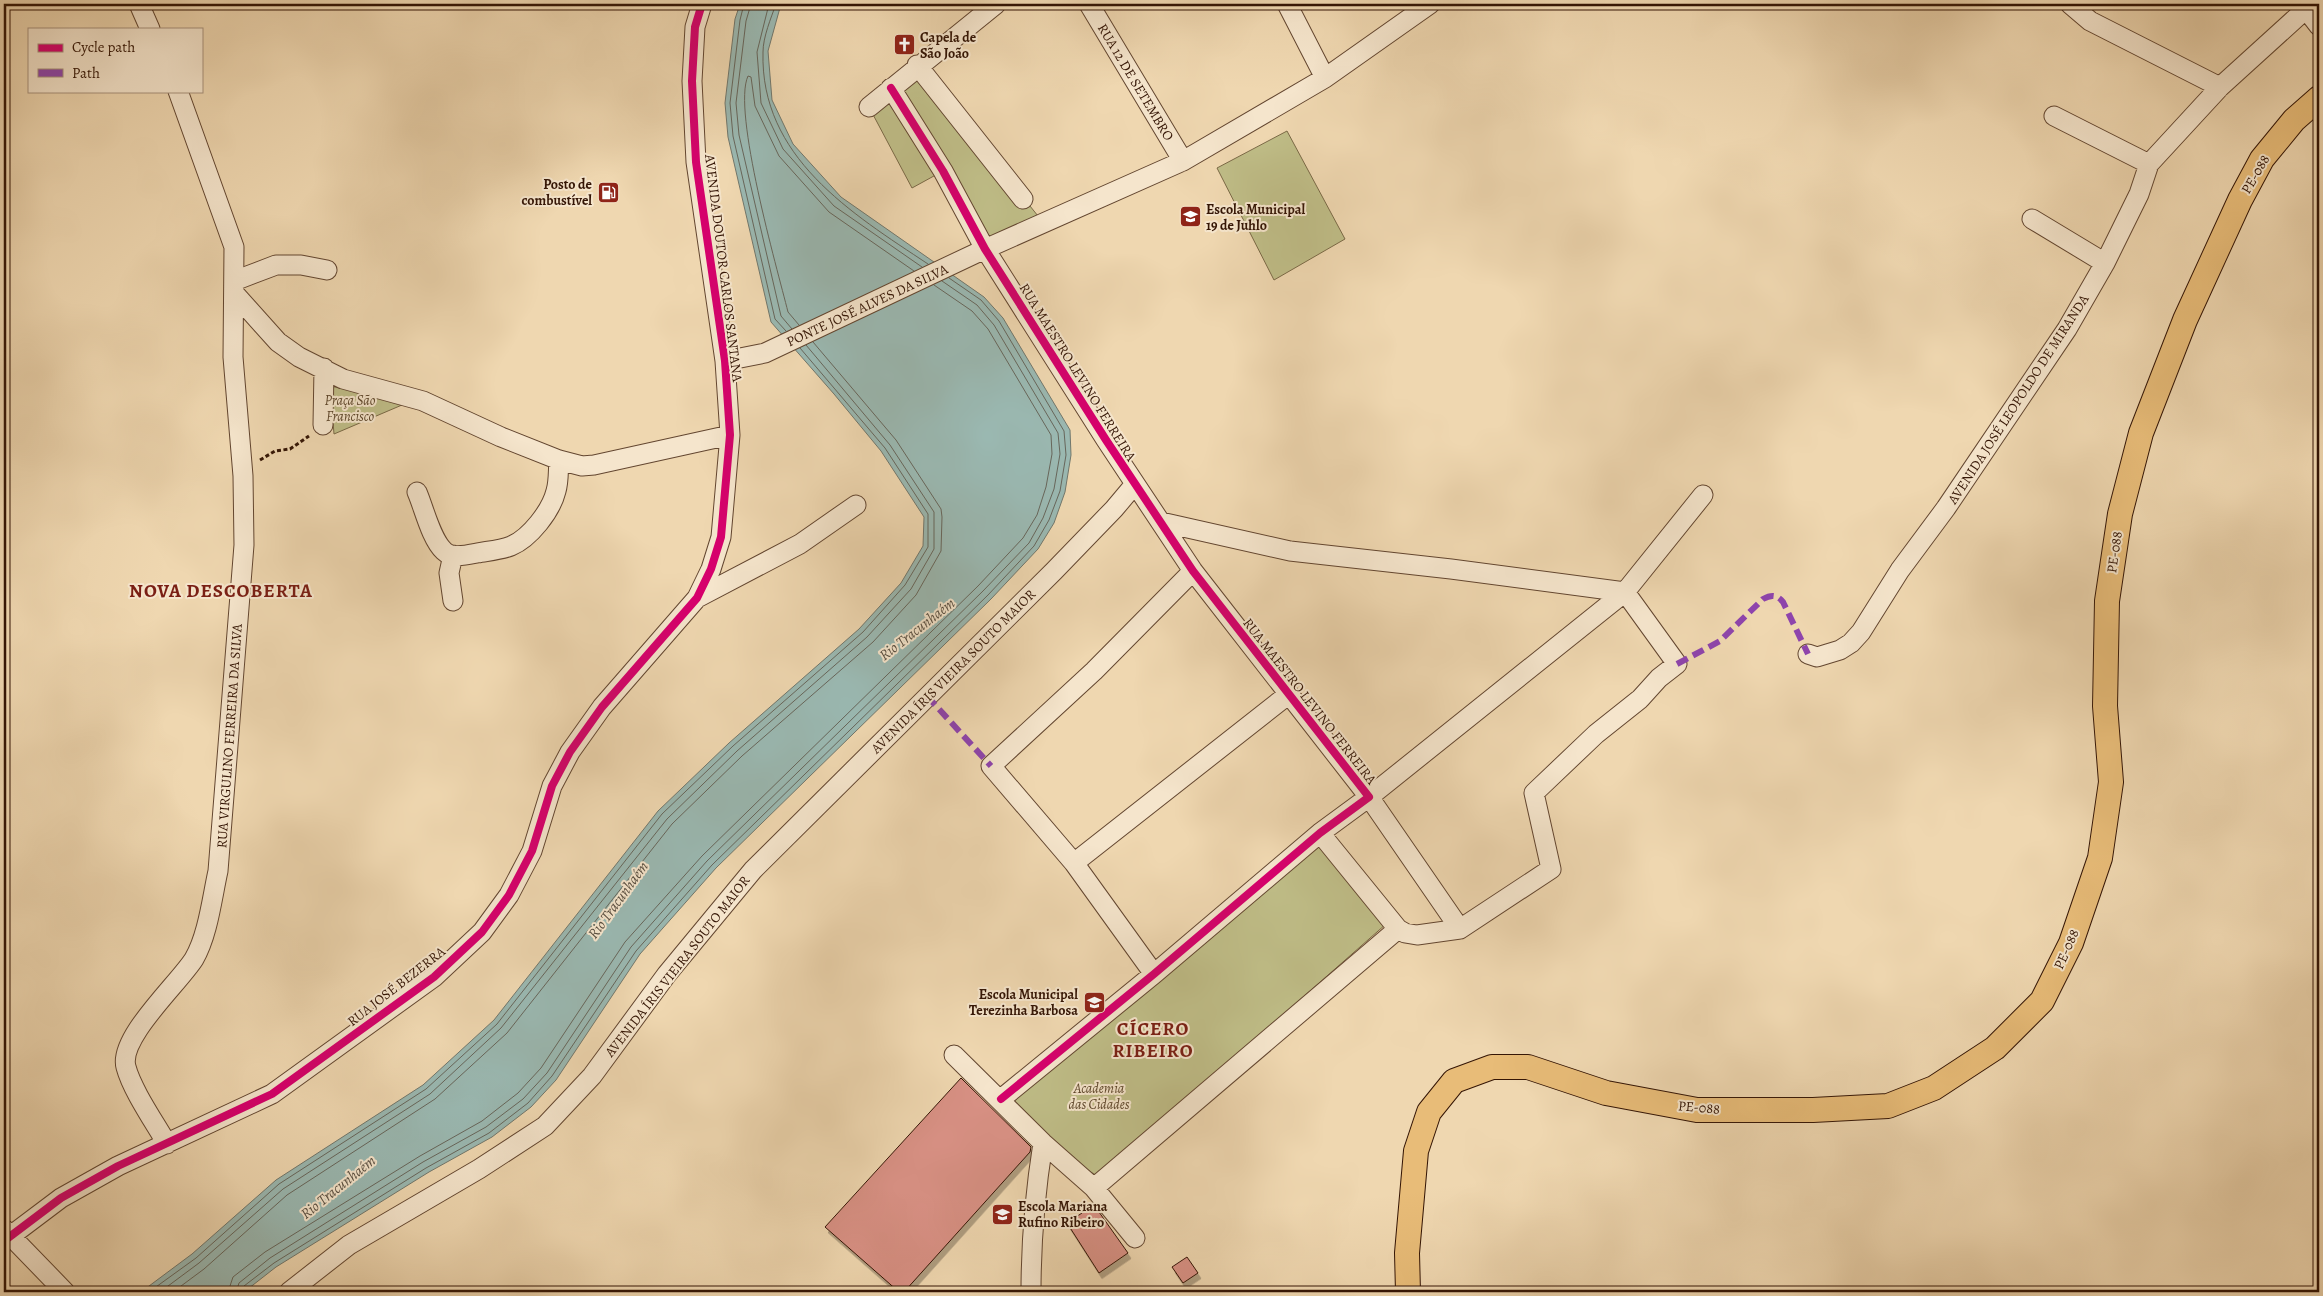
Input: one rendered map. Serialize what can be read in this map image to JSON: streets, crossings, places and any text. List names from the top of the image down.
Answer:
{
  "streets": {
    "main road": ["PE-088"],
    "street": [
      "RUA 12 DE SETEMBRO",
      "AVENIDA DOUTOR CARLOS SANTANA",
      "PONTE JOSÉ ALVES DA SILVA",
      "RUA MAESTRO LEVINO FERREIRA",
      "AVENIDA JOSÉ LEOPOLDO DE MIRANDA",
      "AVENIDA ÍRIS VIEIRA SOUTO MAIOR",
      "RUA VIRGULINO FERREIRA DA SILVA",
      "RUA JOSÉ BEZERRA"
    ]
  },
  "crossings": [
    ["RUA 12 DE SETEMBRO", "PONTE JOSÉ ALVES DA SILVA"],
    ["AVENIDA DOUTOR CARLOS SANTANA", "PONTE JOSÉ ALVES DA SILVA"],
    ["AVENIDA DOUTOR CARLOS SANTANA", "RUA JOSÉ BEZERRA"],
    ["PONTE JOSÉ ALVES DA SILVA", "RUA MAESTRO LEVINO FERREIRA"],
    ["RUA MAESTRO LEVINO FERREIRA", "AVENIDA ÍRIS VIEIRA SOUTO MAIOR"],
    ["RUA VIRGULINO FERREIRA DA SILVA", "RUA JOSÉ BEZERRA"]
  ],
  "districts": ["NOVA DESCOBERTA", "CÍCERO RIBEIRO"],
  "water": ["Rio Tracunhaém"],
  "parks": ["Praça São Francisco", "Academia das Cidades"],
  "places": {
    "church": ["Capela de São João"],
    "fuel station": ["Posto de combustível"],
    "school or university": ["Escola Municipal 19 de Juhlo", "Escola Municipal Terezinha Barbosa", "Escola Mariana Rufino Ribeiro"]
  },
  "legend": ["Cycle path", "Path"]
}
